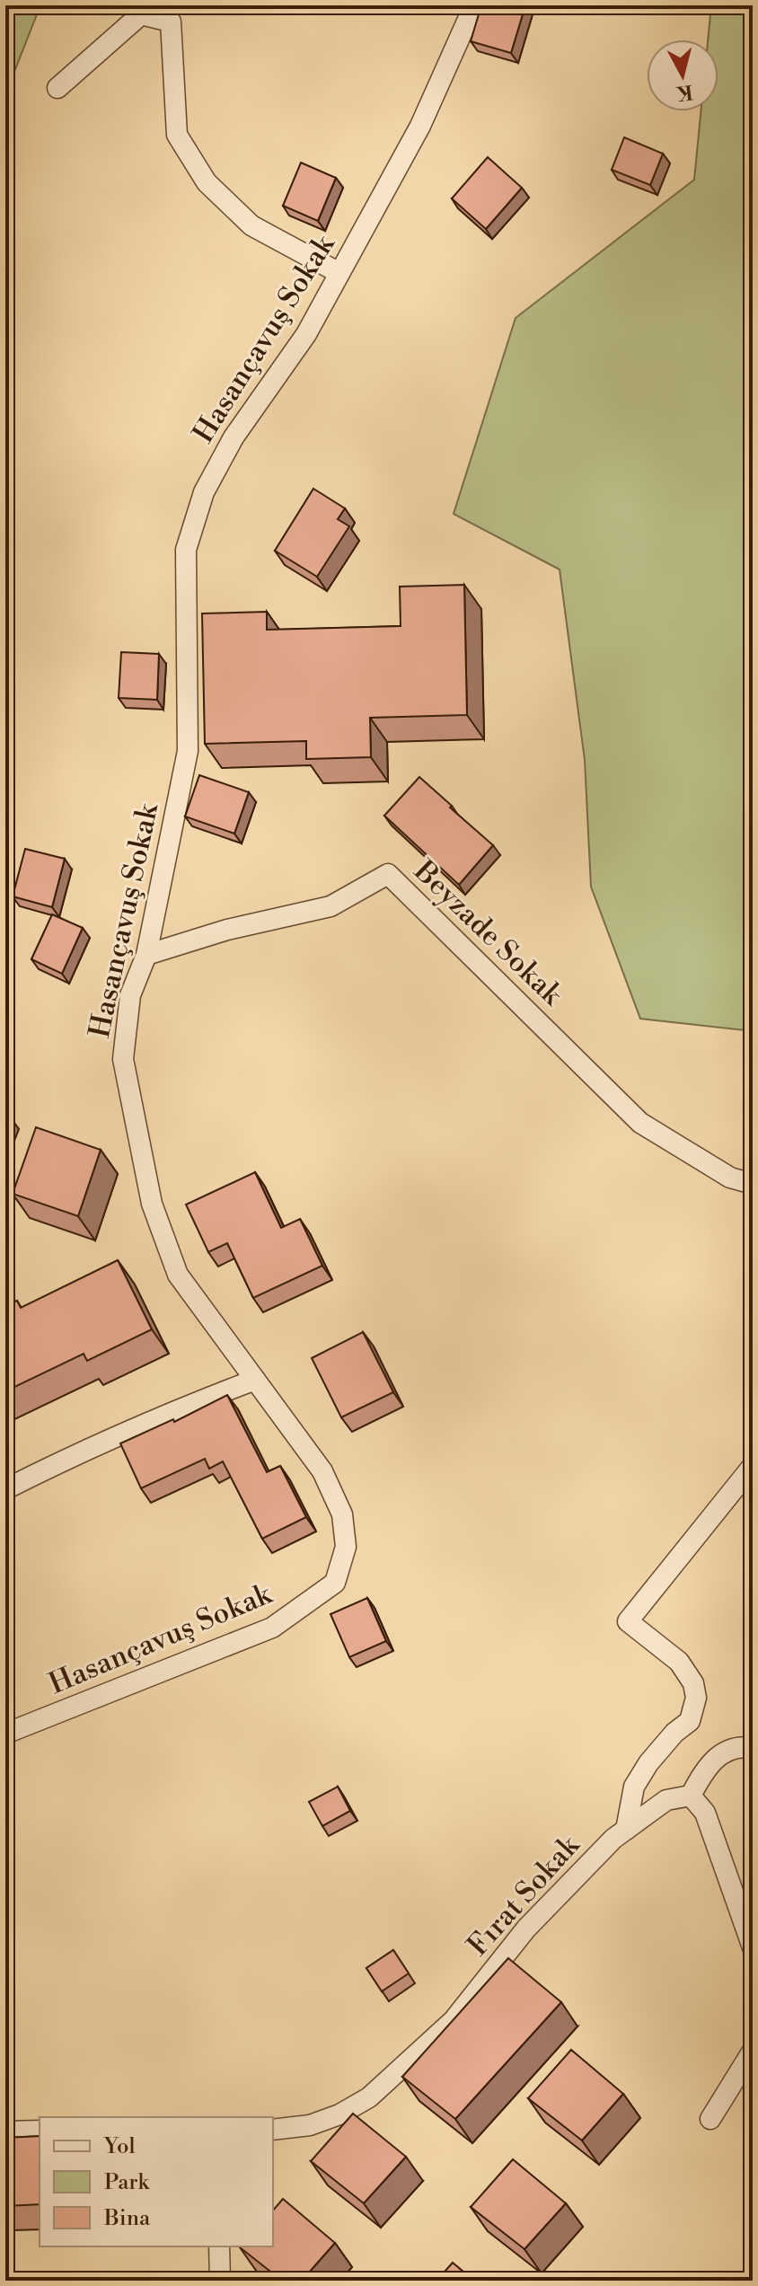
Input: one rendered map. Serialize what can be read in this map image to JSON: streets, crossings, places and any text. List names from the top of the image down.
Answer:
{
  "streets": {
    "street": ["Hasançavuş Sokak", "Beyzade Sokak", "Fırat Sokak"]
  },
  "crossings": [
    ["Hasançavuş Sokak", "Beyzade Sokak"]
  ],
  "legend": ["Yol", "Park", "Bina"],
  "north": "bottom"
}
